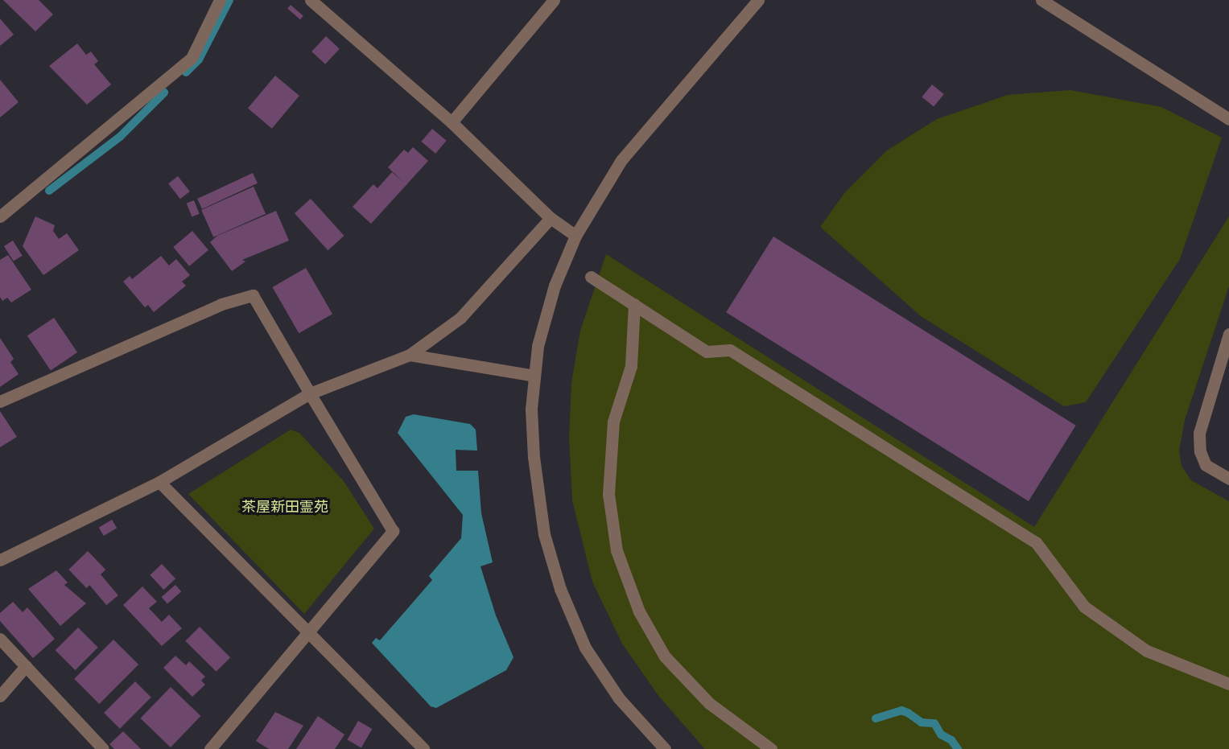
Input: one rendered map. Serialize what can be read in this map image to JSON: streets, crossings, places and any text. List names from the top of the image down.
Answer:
{
  "parks": ["茶屋新田霊苑"]
}
